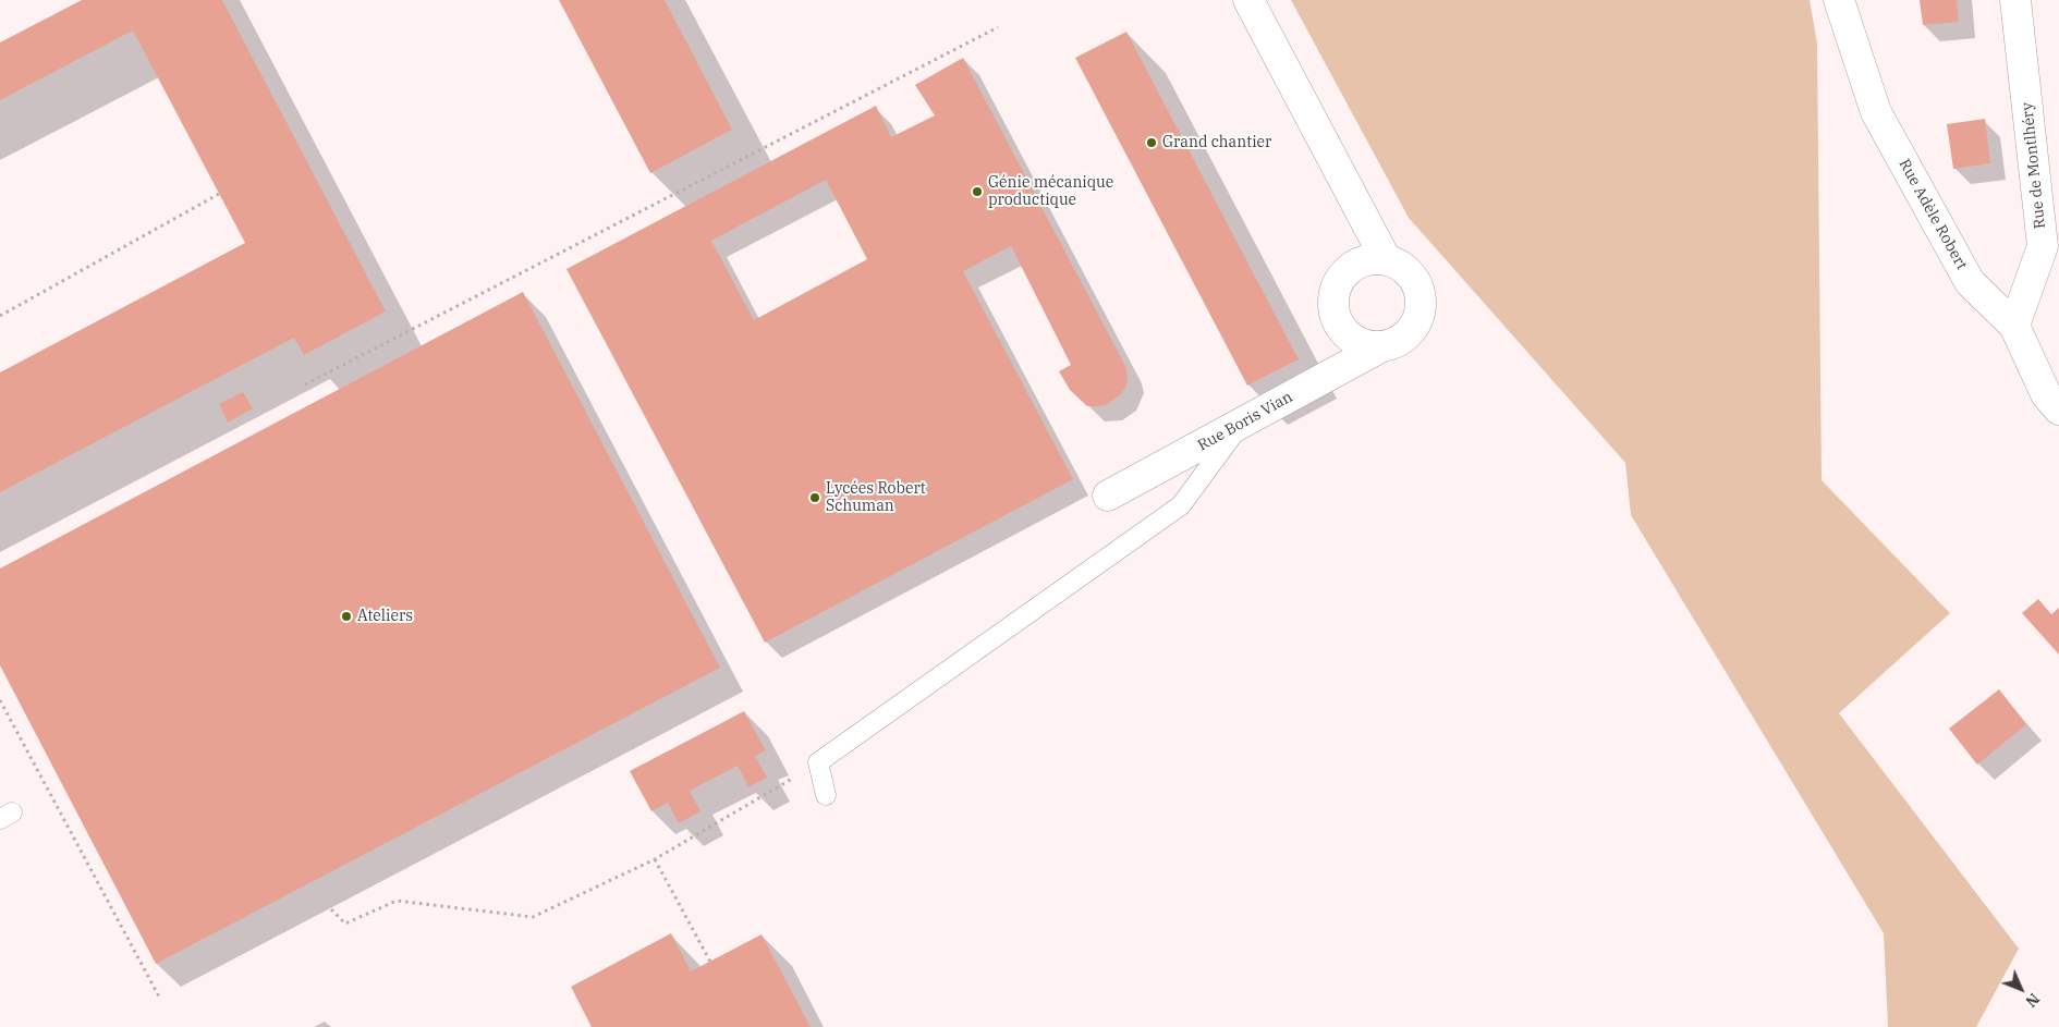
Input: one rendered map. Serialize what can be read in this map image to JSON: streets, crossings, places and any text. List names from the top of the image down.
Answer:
{
  "streets": {
    "street": ["Rue de Montlhéry", "Rue Adèle Robert", "Rue Boris Vian"]
  },
  "crossings": [
    ["Rue de Montlhéry", "Rue Adèle Robert"]
  ],
  "places": [
    "Grand chantier",
    "Génie mécanique productique",
    "Lycées Robert Schuman",
    "Ateliers"
  ],
  "north": "bottom right"
}
